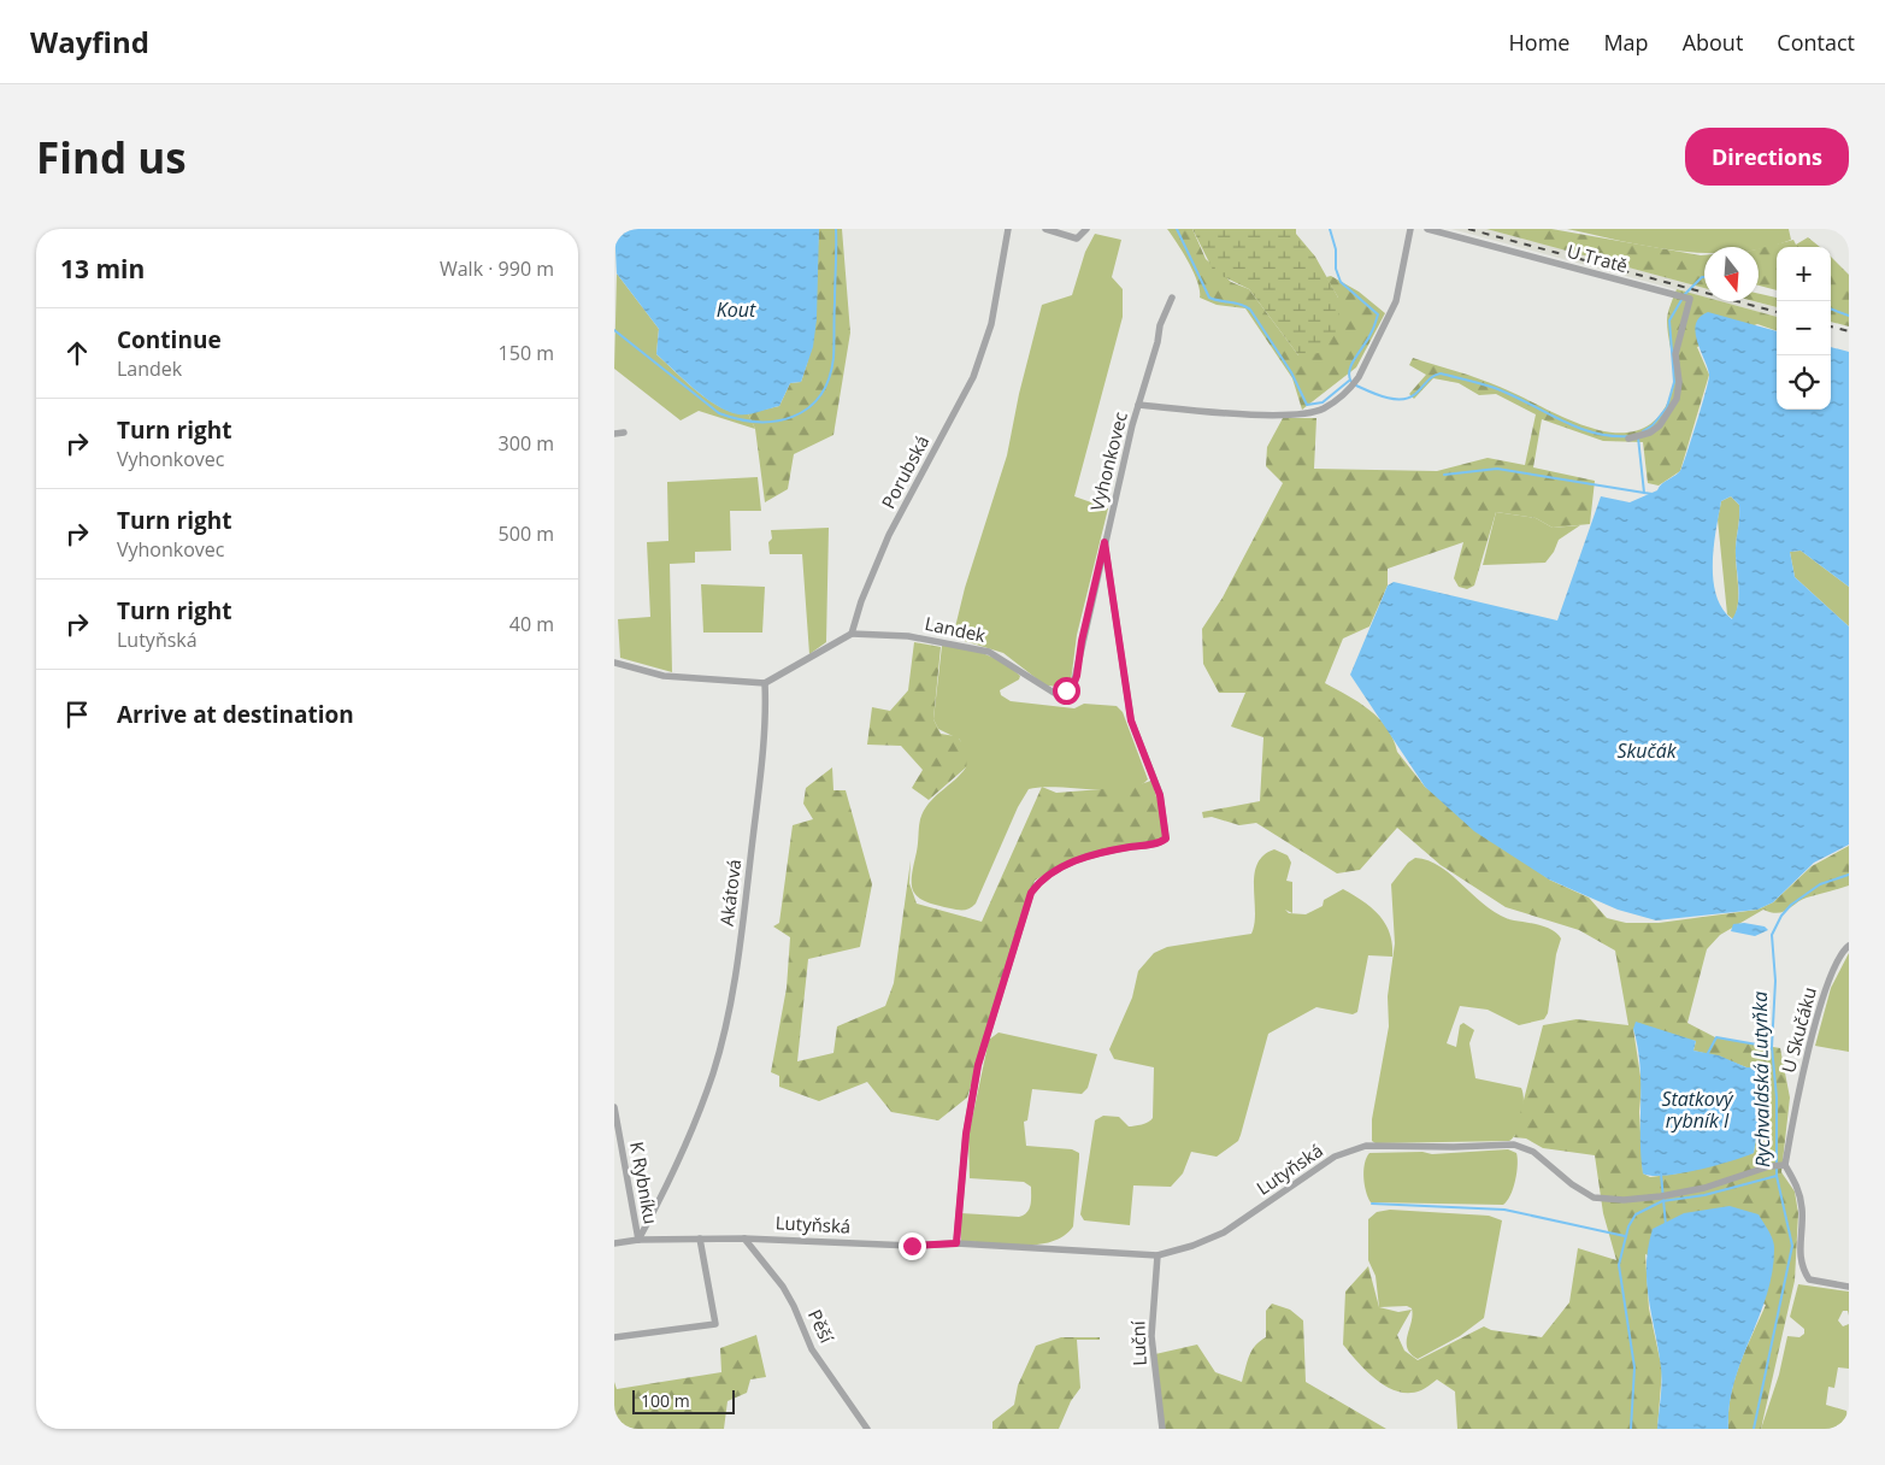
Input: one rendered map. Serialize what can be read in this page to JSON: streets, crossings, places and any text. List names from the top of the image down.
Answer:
{
  "streets": {
    "street": [
      "U Tratě",
      "Vyhonkovec",
      "Porubská",
      "Landek",
      "Akátová",
      "U Skučáku",
      "Lutyňská",
      "K Rybníku",
      "Pěší",
      "Luční"
    ]
  },
  "crossings": [
    ["Vyhonkovec", "Landek"],
    ["Vyhonkovec", "Lutyňská"],
    ["Porubská", "Landek"],
    ["Akátová", "Lutyňská"],
    ["Akátová", "K Rybníku"],
    ["U Skučáku", "Lutyňská"],
    ["Lutyňská", "K Rybníku"],
    ["Lutyňská", "Pěší"],
    ["Lutyňská", "Luční"]
  ],
  "water": [
    "Kout",
    "Skučák",
    "Rychvaldská Lutyňka",
    "Statkový rybník I"
  ],
  "scale_bar": "100 m",
  "north": "bottom",
  "page": {
    "header": "Wayfind",
    "nav": [
      "Home",
      "Map",
      "About",
      "Contact"
    ],
    "buttons": "Directions",
    "title": "Find us",
    "heading": ["13 min", "Walk · 990 m"],
    "map_buttons": ["+", "−"],
    "list": [
      ["Continue", "Landek", "150 m"],
      ["Turn right", "Vyhonkovec", "300 m"],
      ["Turn right", "Vyhonkovec", "500 m"],
      ["Turn right", "Lutyňská", "40 m"],
      "Arrive at destination"
    ],
    "scale": "100 m"
  }
}
